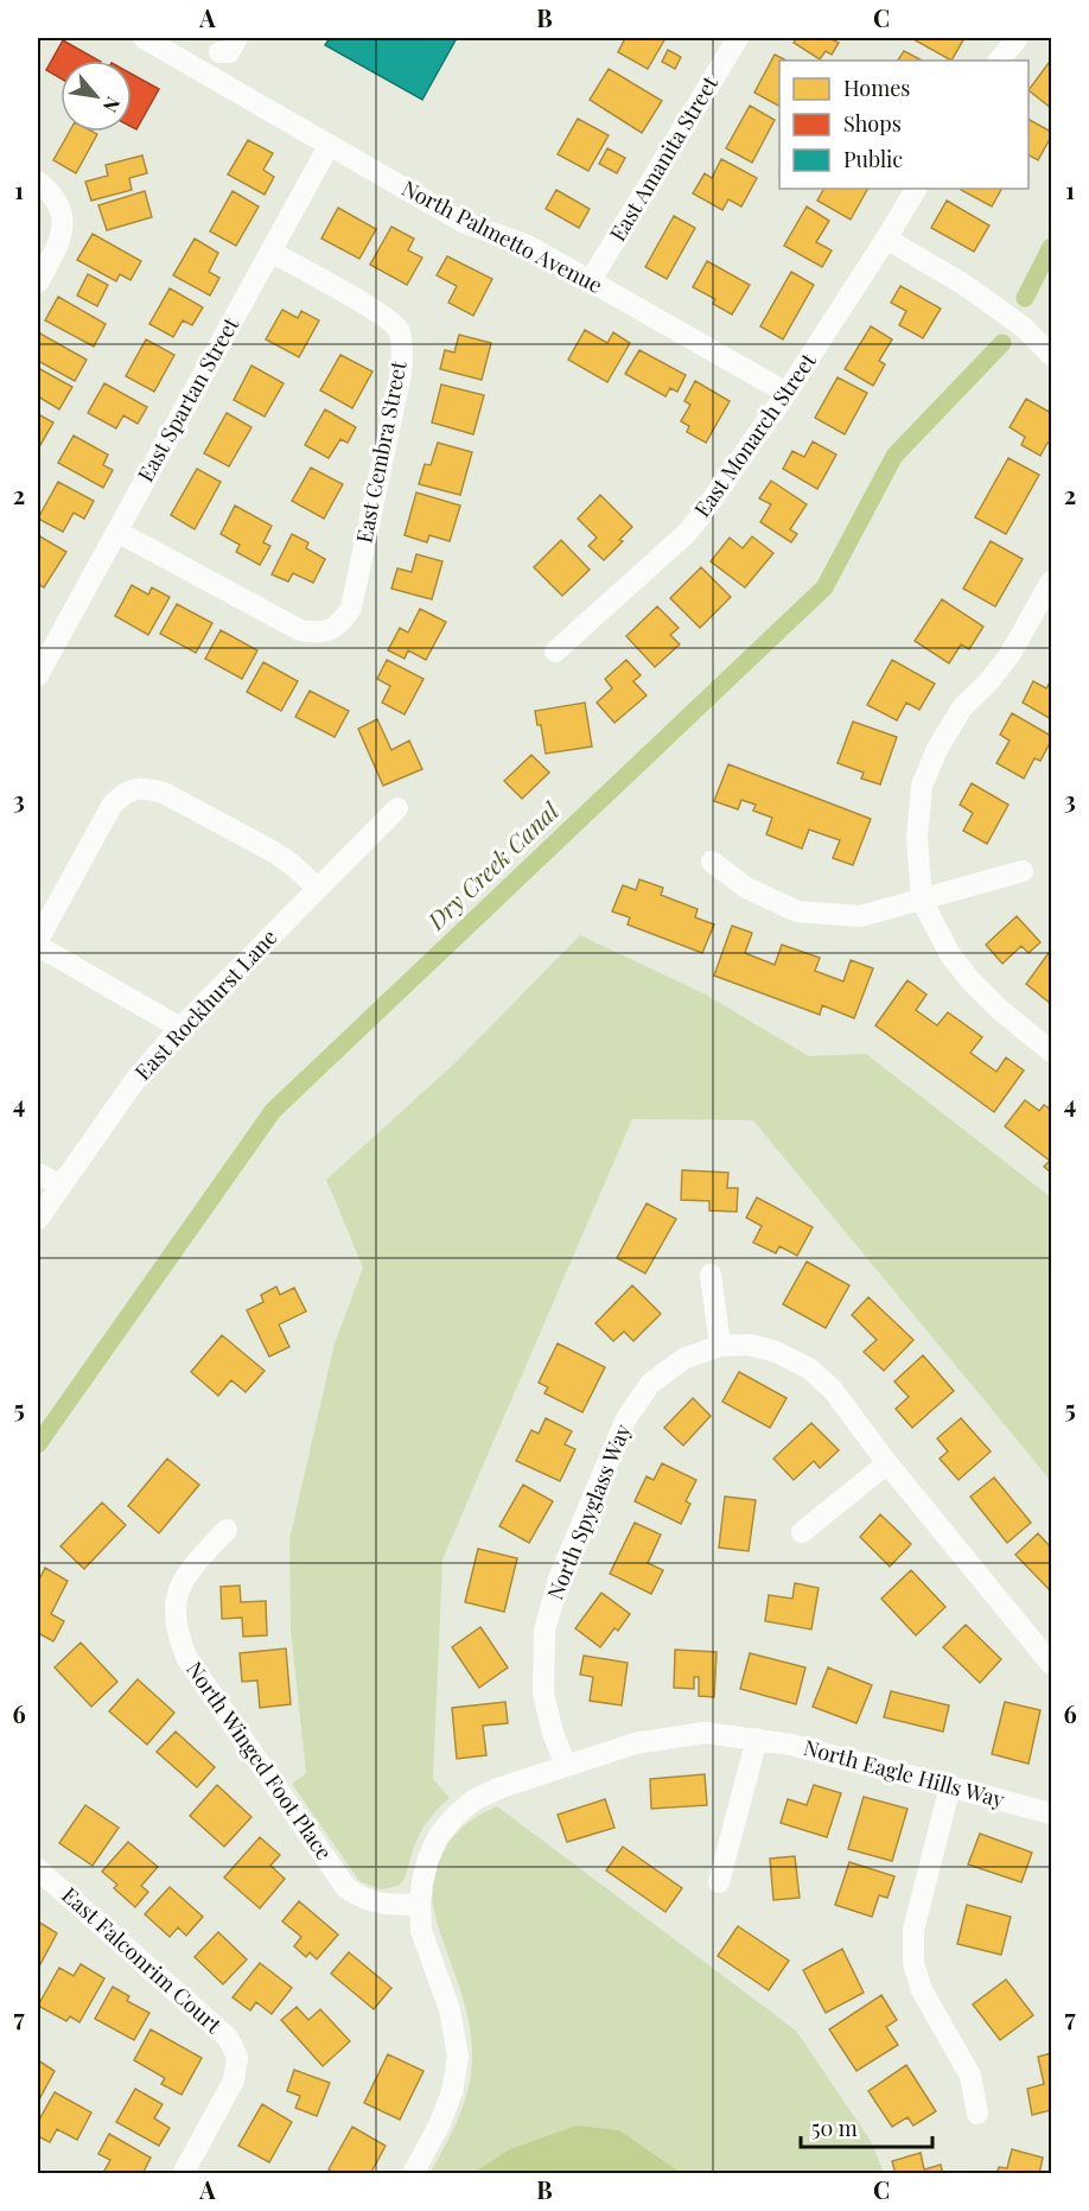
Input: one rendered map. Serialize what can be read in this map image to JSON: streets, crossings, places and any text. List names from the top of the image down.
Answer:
{
  "streets": {
    "street": [
      "East Amanita Street",
      "North Palmetto Avenue",
      "East Spartan Street",
      "East Monarch Street",
      "East Cembra Street",
      "East Rockhurst Lane",
      "North Spyglass Way",
      "North Winged Foot Place",
      "North Eagle Hills Way",
      "East Falconrim Court"
    ]
  },
  "crossings": [
    ["East Amanita Street", "North Palmetto Avenue"],
    ["North Palmetto Avenue", "East Spartan Street"],
    ["North Palmetto Avenue", "East Monarch Street"],
    ["East Spartan Street", "East Cembra Street"],
    ["North Spyglass Way", "North Eagle Hills Way"],
    ["North Winged Foot Place", "North Eagle Hills Way"]
  ],
  "water": ["Dry Creek Canal"],
  "legend": ["Homes", "Shops", "Public"],
  "scale_bar": "50 m",
  "north": "bottom right",
  "grid": {
    "columns": ["A", "B", "C"],
    "rows": [
      "1",
      "2",
      "3",
      "4",
      "5",
      "6",
      "7"
    ]
  }
}
